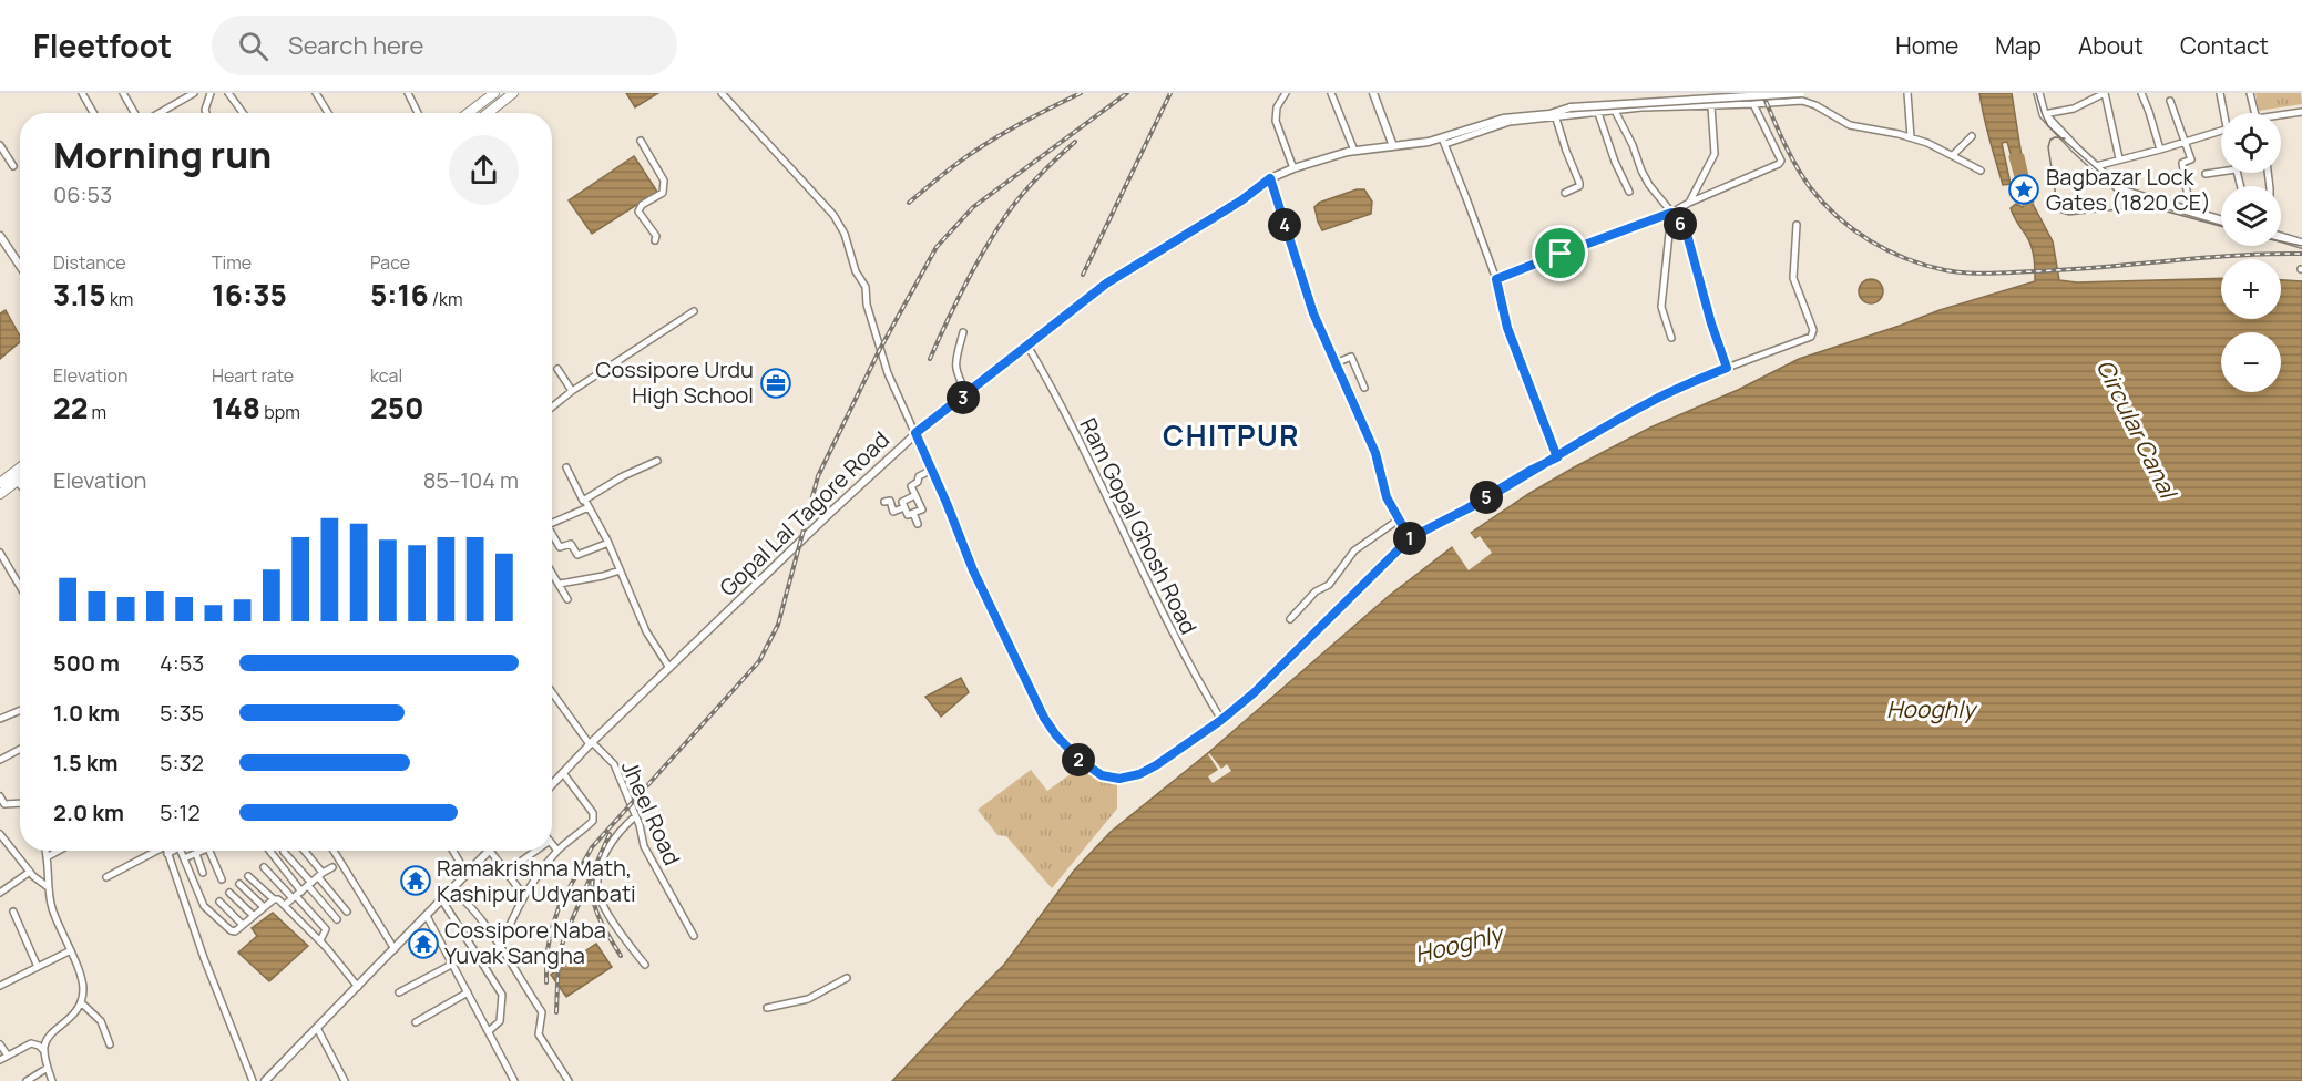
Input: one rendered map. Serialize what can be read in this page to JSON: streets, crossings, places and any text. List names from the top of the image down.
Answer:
{
  "streets": {
    "street": ["Gopal Lal Tagore Road", "Ram Gopal Ghosh Road", "Jheel Road"]
  },
  "crossings": [
    ["Gopal Lal Tagore Road", "Ram Gopal Ghosh Road"],
    ["Gopal Lal Tagore Road", "Jheel Road"]
  ],
  "districts": ["CHITPUR"],
  "water": ["Circular Canal", "Hooghly"],
  "places": {
    "place": ["Bagbazar Lock Gates (1820 CE)"],
    "office": ["Cossipore Urdu High School"],
    "temple": ["Ramakrishna Math, Kashipur Udyanbati", "Cossipore Naba Yuvak Sangha"]
  },
  "page": {
    "header": "Fleetfoot",
    "search": "Search here",
    "nav": [
      "Home",
      "Map",
      "About",
      "Contact"
    ],
    "map_buttons": ["+", "−"],
    "heading": ["Morning run", "06:53"],
    "pins": [
      "6",
      "4",
      "3",
      "5",
      "1",
      "2"
    ],
    "stats": [
      ["Distance", "3.15 km"],
      ["Time", "16:35"],
      ["Pace", "5:16 /km"],
      ["Elevation", "22 m"],
      ["Heart rate", "148 bpm"],
      ["kcal", "250"]
    ],
    "chart": ["Elevation", "85–104 m"],
    "list": [
      {
        "name": "500 m",
        "note": "4:53"
      },
      {
        "name": "1.0 km",
        "note": "5:35"
      },
      {
        "name": "1.5 km",
        "note": "5:32"
      },
      {
        "name": "2.0 km",
        "note": "5:12"
      }
    ]
  }
}
